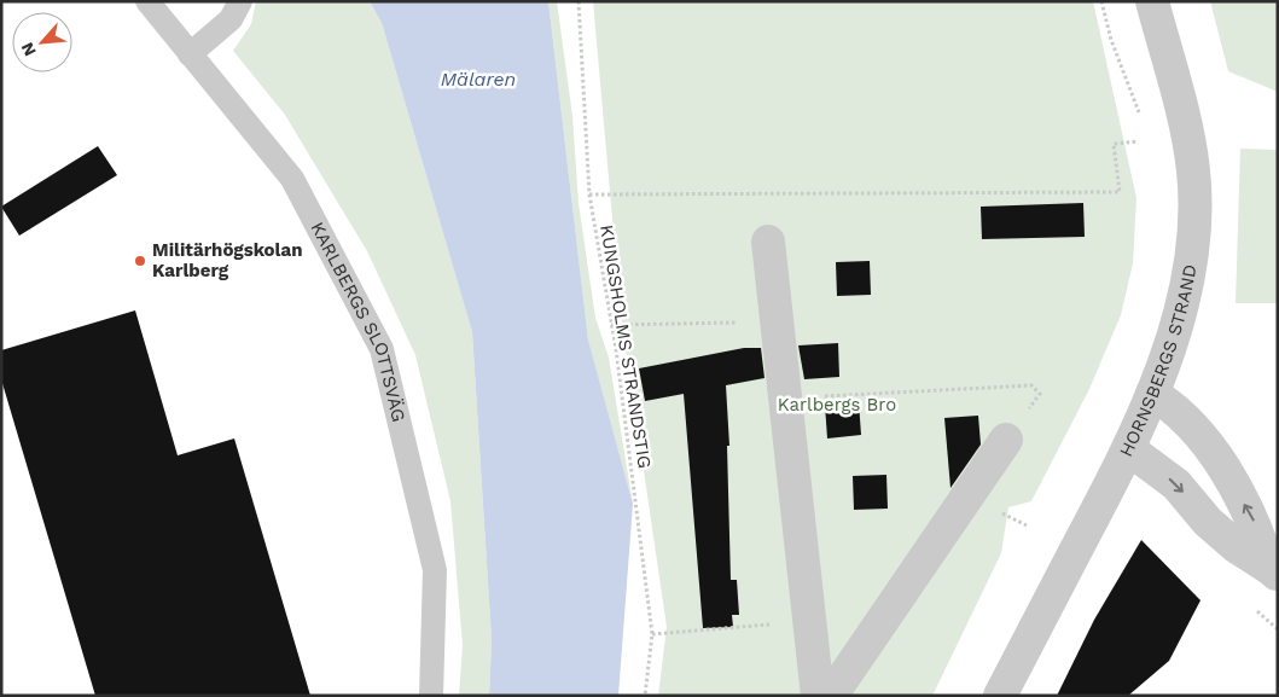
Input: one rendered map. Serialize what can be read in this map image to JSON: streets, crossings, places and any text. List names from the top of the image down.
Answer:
{
  "streets": {
    "street": ["HORNSBERGS STRAND"],
    "lane": ["KARLBERGS SLOTTSVÄG"],
    "path": ["KUNGSHOLMS STRANDSTIG"]
  },
  "water": ["Mälaren"],
  "parks": ["Karlbergs Bro"],
  "places": ["Militärhögskolan Karlberg"],
  "north": "bottom left"
}
